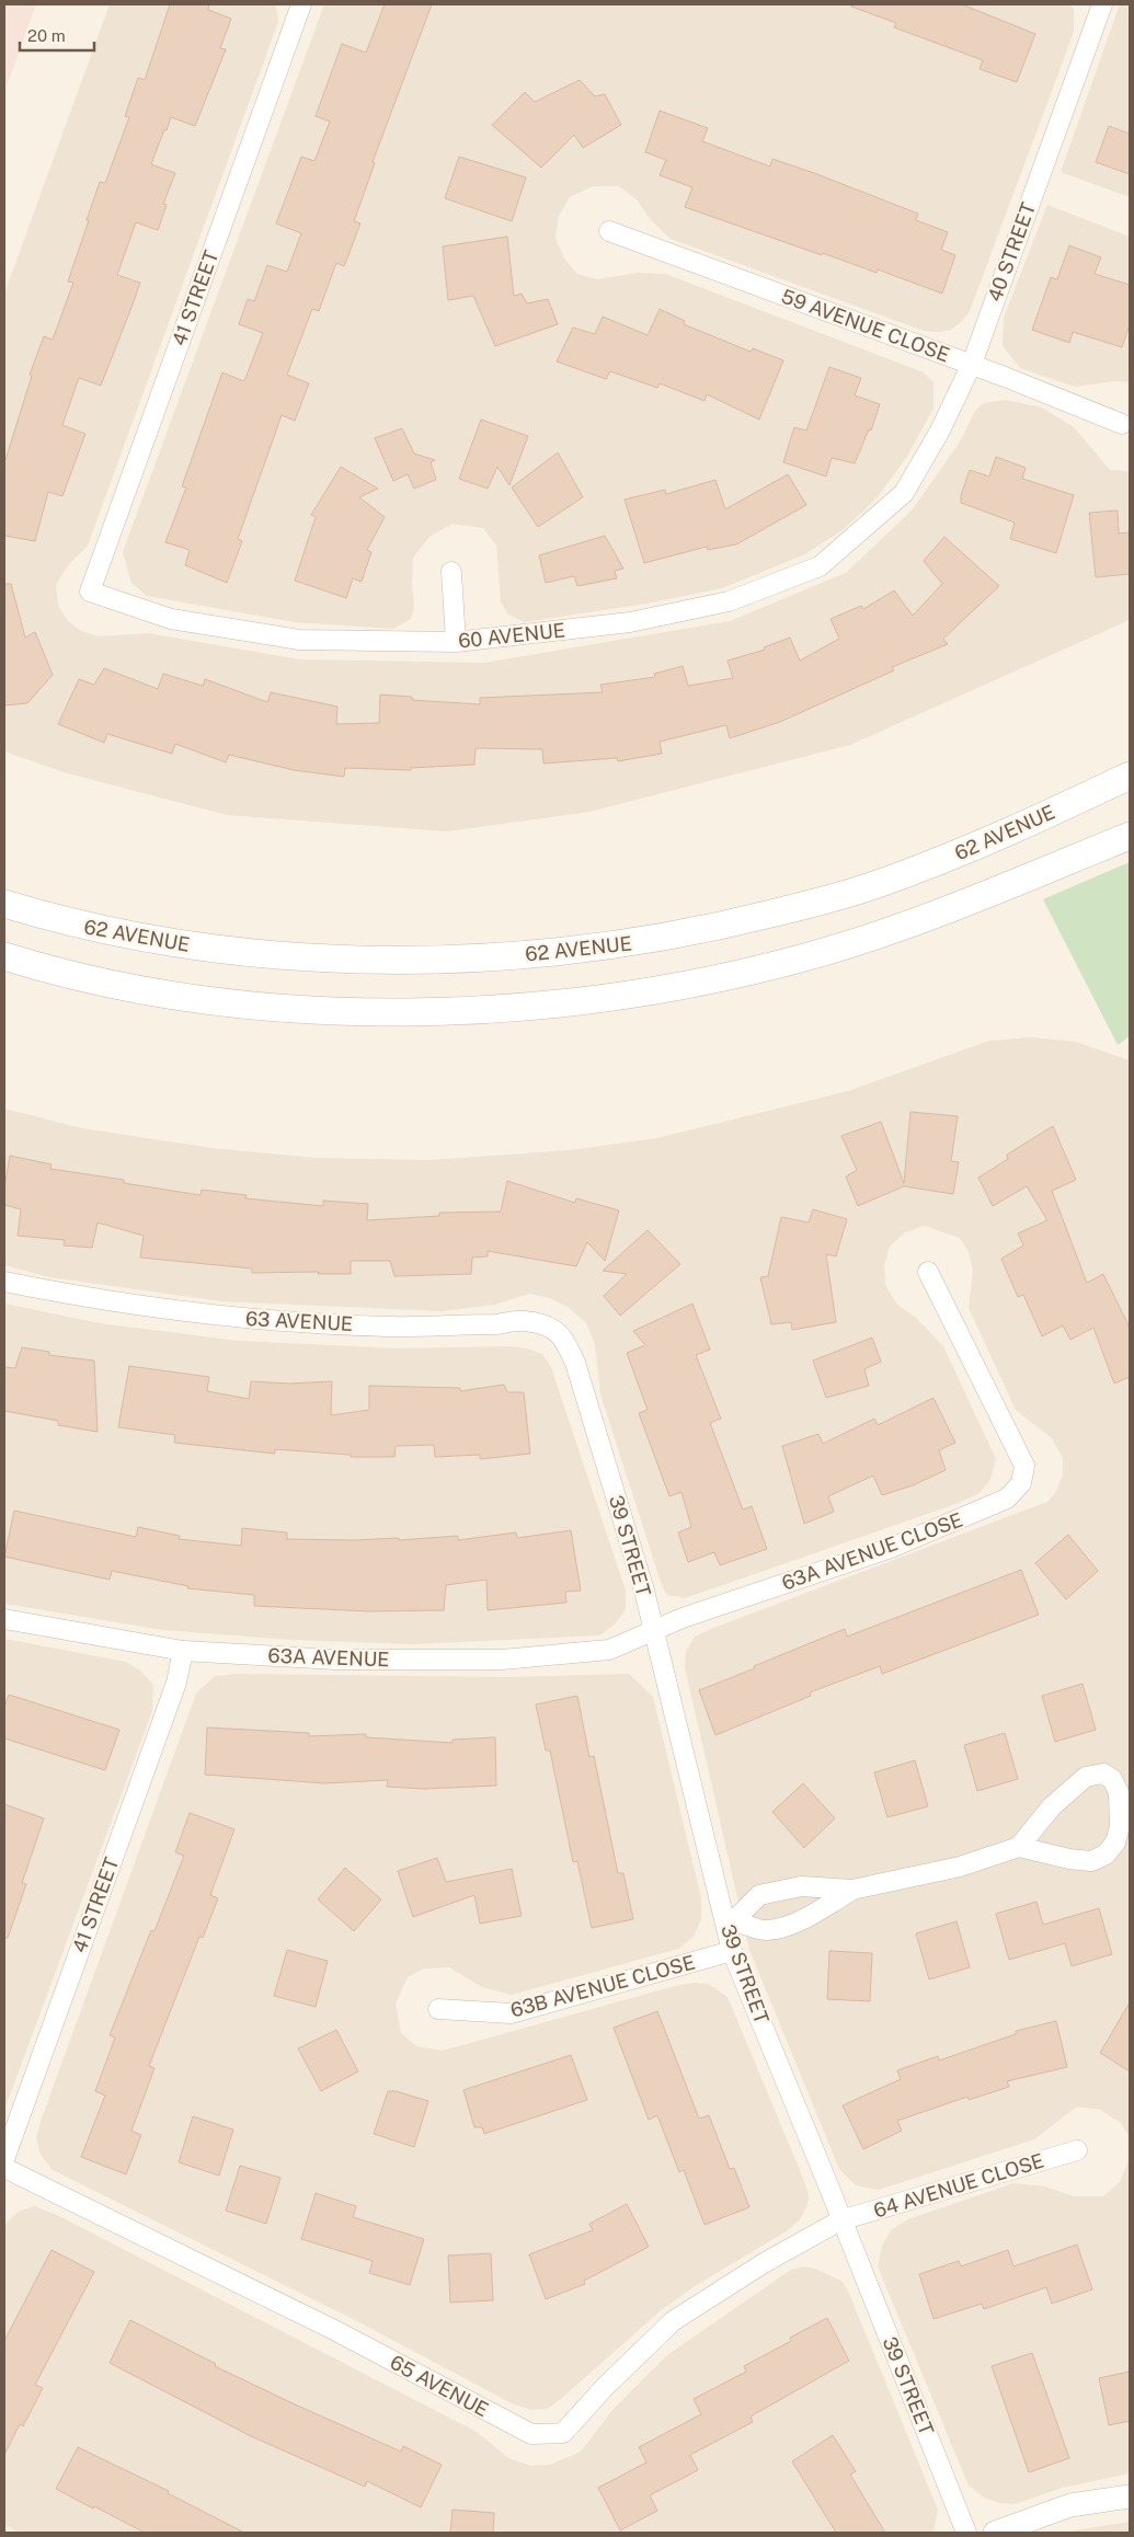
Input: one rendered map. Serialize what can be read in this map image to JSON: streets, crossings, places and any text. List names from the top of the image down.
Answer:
{
  "streets": {
    "main road": ["62 AVENUE"],
    "street": [
      "40 STREET",
      "41 STREET",
      "59 AVENUE CLOSE",
      "60 AVENUE",
      "63 AVENUE",
      "39 STREET",
      "63A AVENUE CLOSE",
      "63A AVENUE",
      "63B AVENUE CLOSE",
      "64 AVENUE CLOSE",
      "65 AVENUE"
    ]
  },
  "crossings": [
    ["40 STREET", "59 AVENUE CLOSE"],
    ["40 STREET", "60 AVENUE"],
    ["41 STREET", "60 AVENUE"],
    ["41 STREET", "63A AVENUE"],
    ["63 AVENUE", "39 STREET"],
    ["39 STREET", "63A AVENUE CLOSE"],
    ["39 STREET", "63A AVENUE"],
    ["39 STREET", "63B AVENUE CLOSE"],
    ["39 STREET", "64 AVENUE CLOSE"],
    ["39 STREET", "65 AVENUE"],
    ["63A AVENUE CLOSE", "63A AVENUE"],
    ["64 AVENUE CLOSE", "65 AVENUE"]
  ],
  "scale_bar": "20 m"
}
